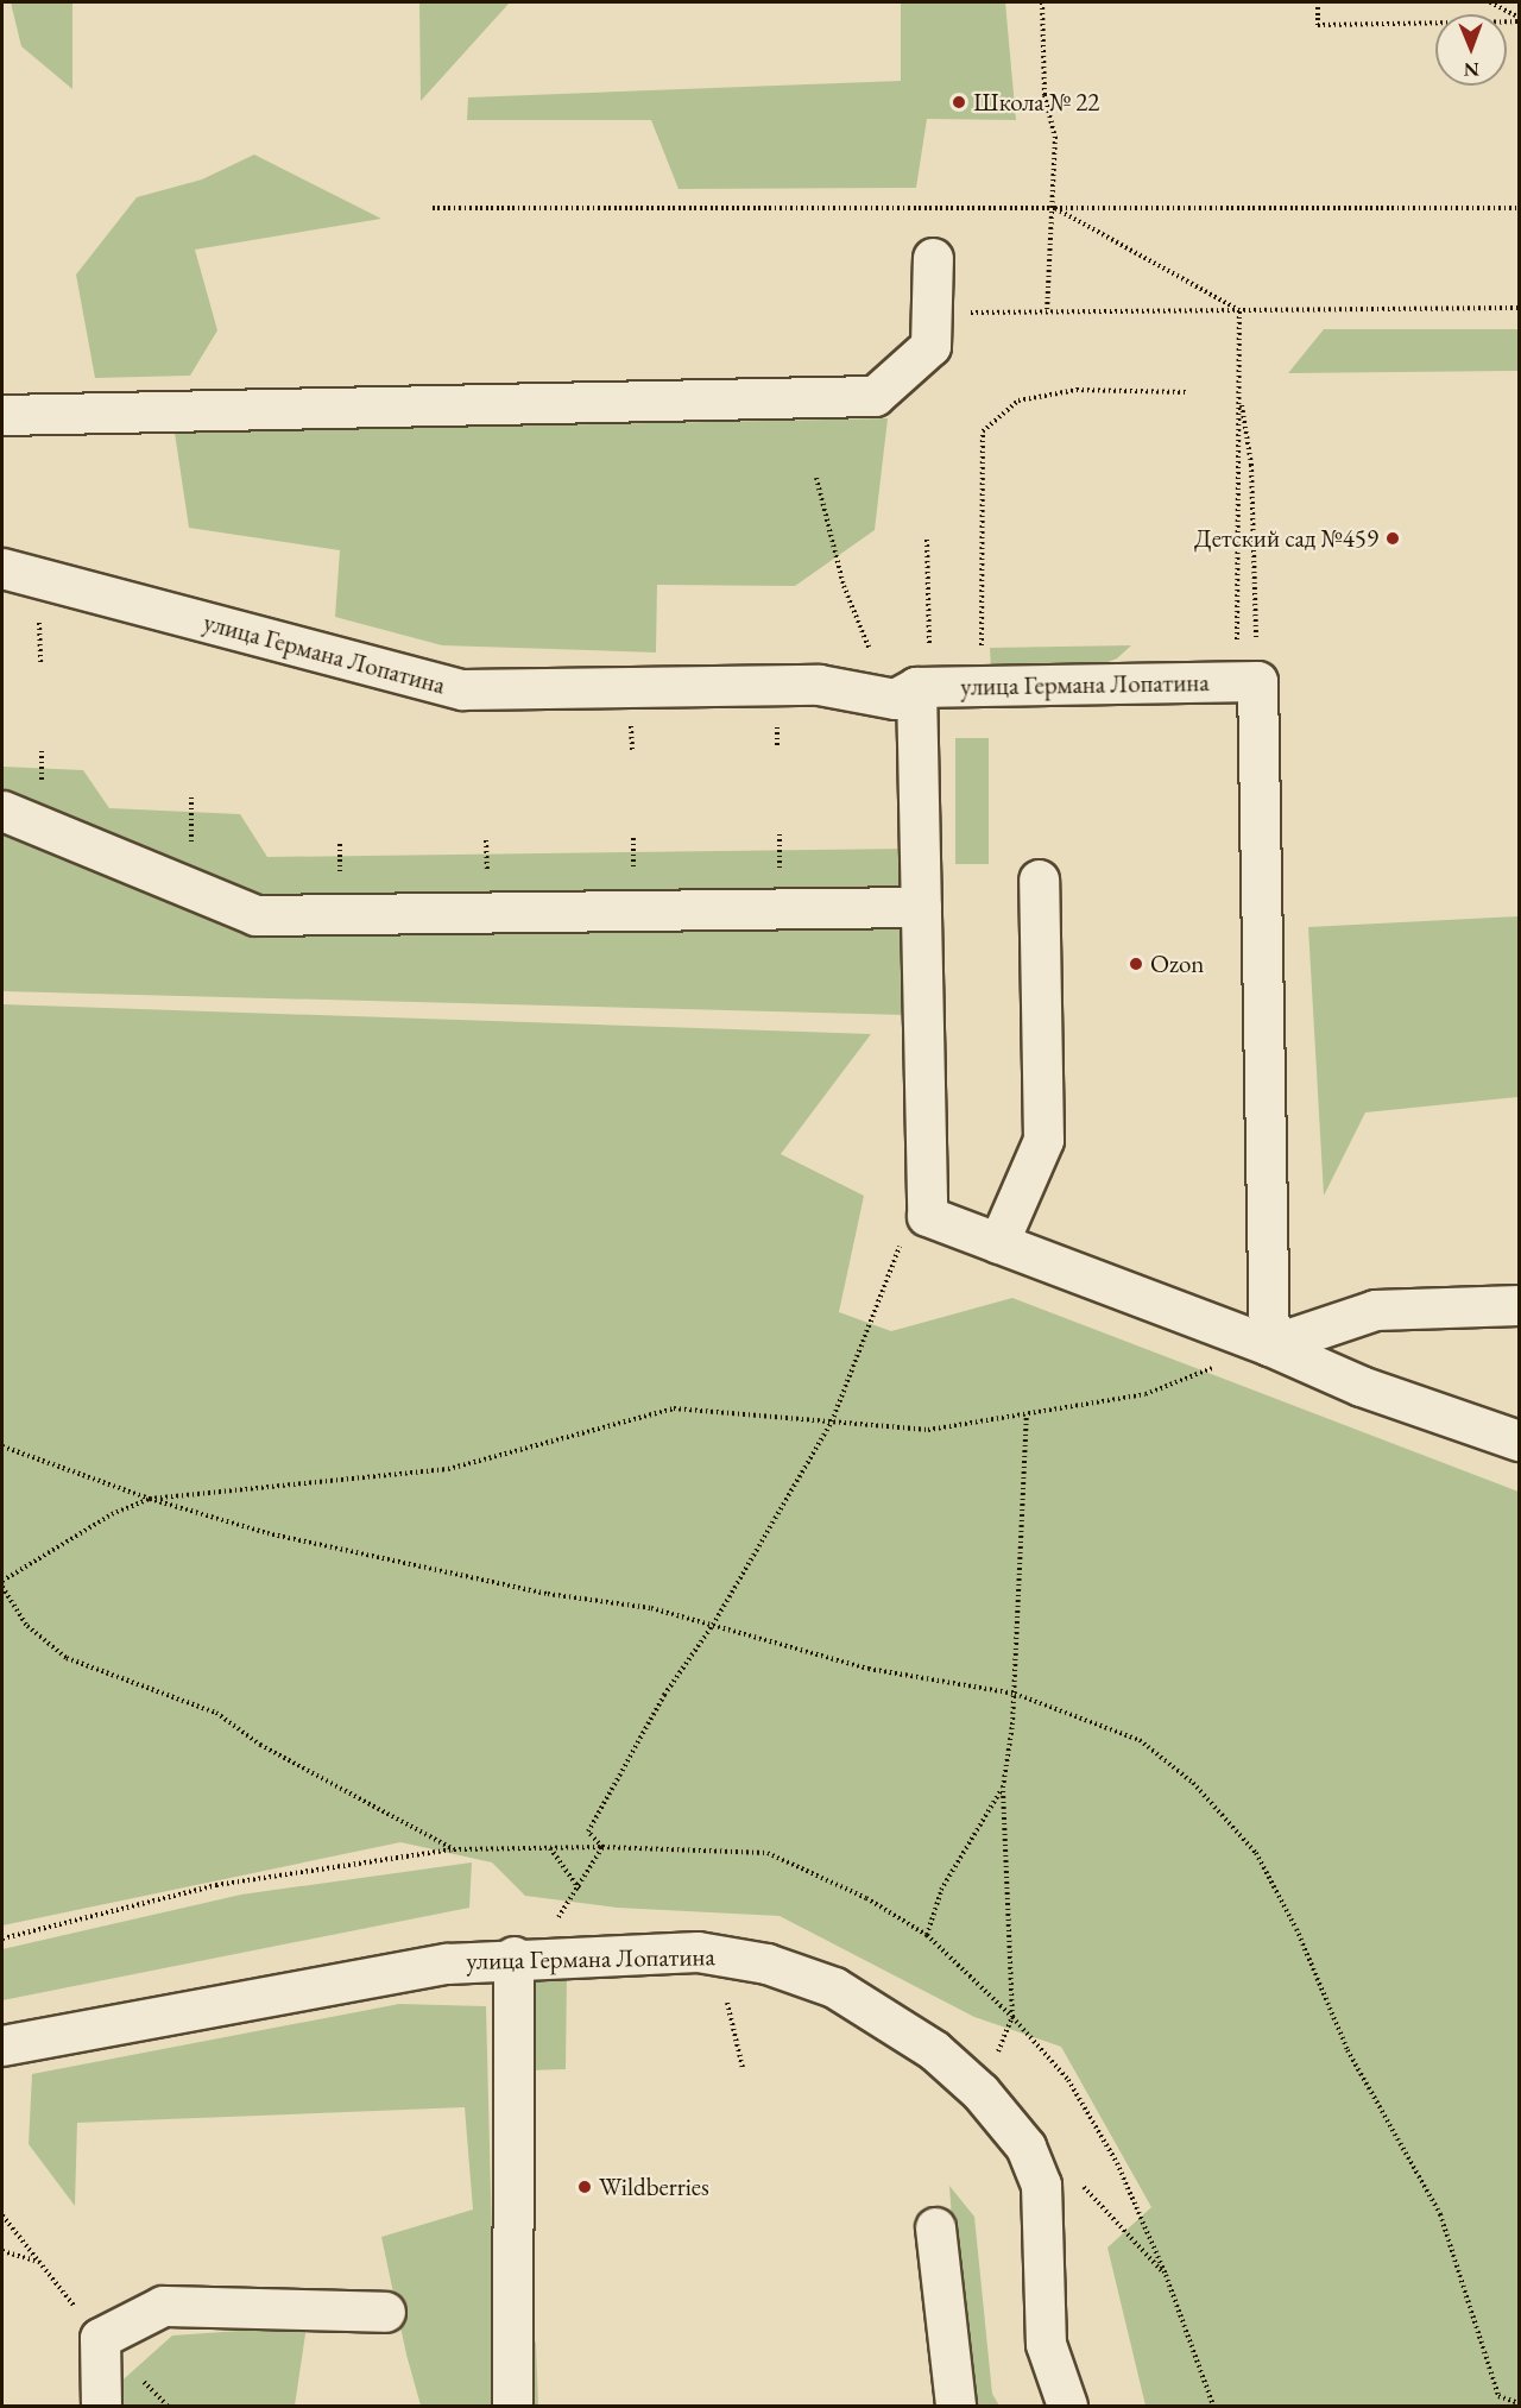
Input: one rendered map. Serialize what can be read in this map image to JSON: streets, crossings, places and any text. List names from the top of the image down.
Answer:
{
  "streets": {
    "street": ["улица Германа Лопатина"]
  },
  "places": [
    "Школа № 22",
    "Детский сад №459",
    "Ozon",
    "Wildberries"
  ],
  "north": "bottom"
}
